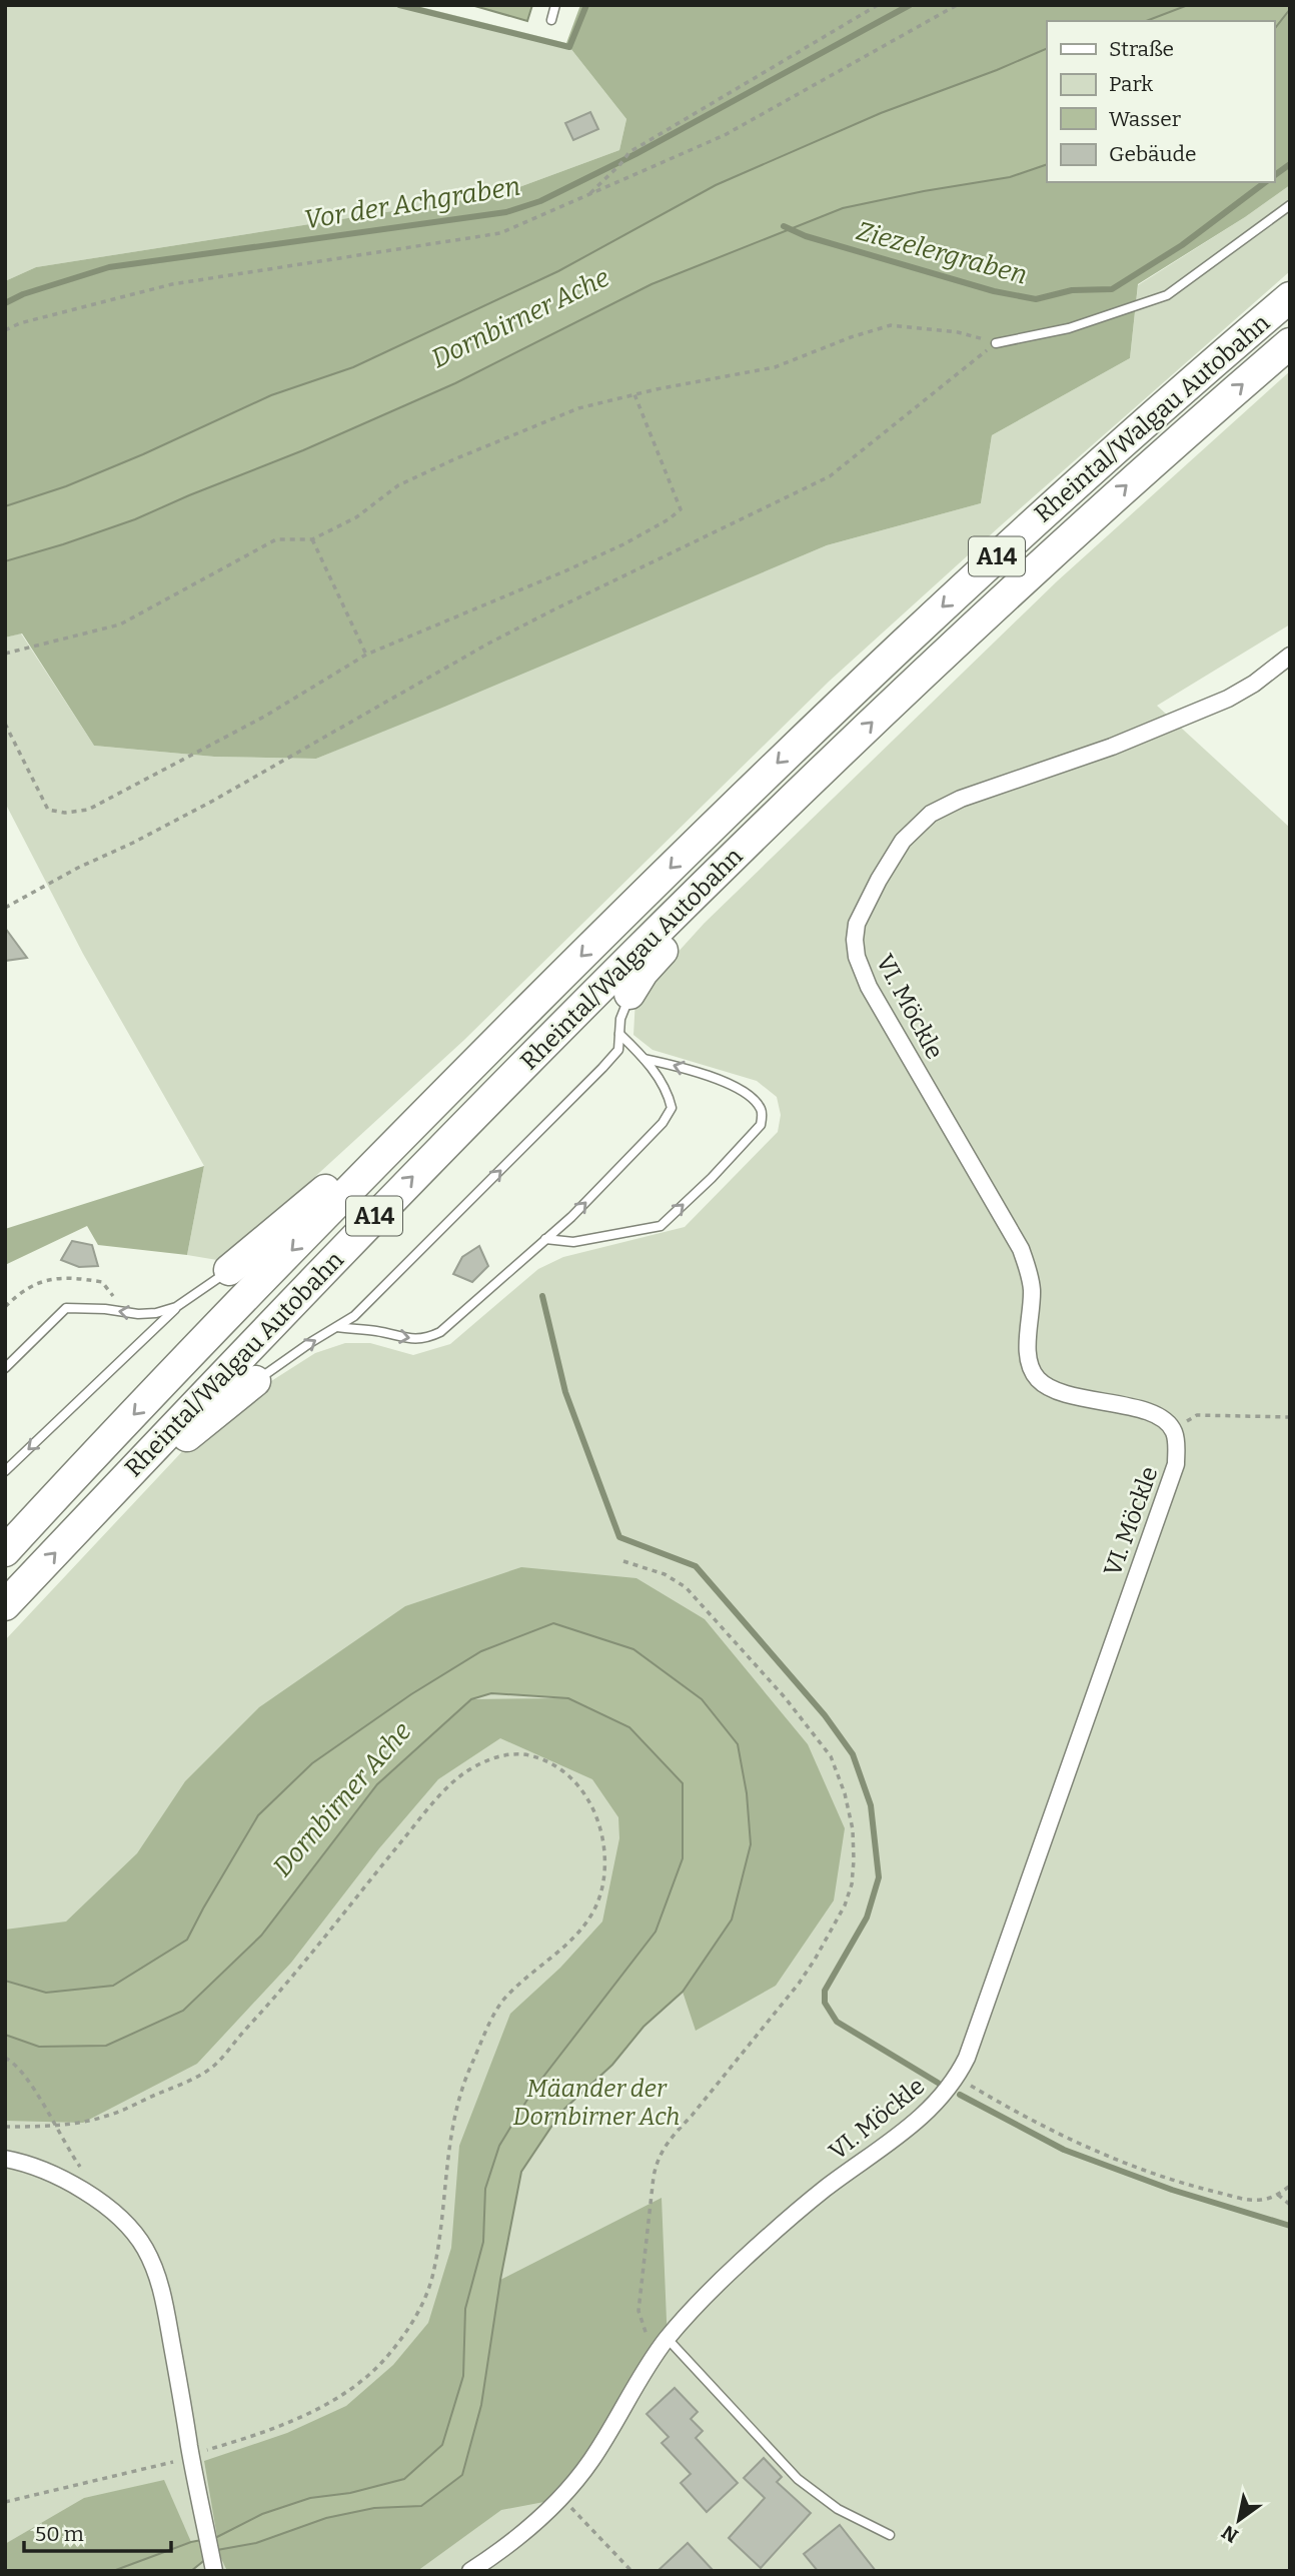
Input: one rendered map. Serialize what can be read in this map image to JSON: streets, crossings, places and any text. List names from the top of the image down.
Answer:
{
  "streets": {
    "highway": ["Rheintal/Walgau Autobahn", "A14"],
    "street": ["VI. Möckle"]
  },
  "water": ["Vor der Achgraben", "Ziezelergraben", "Dornbirner Ache"],
  "parks": ["Mäander der Dornbirner Ach"],
  "legend": [
    "Straße",
    "Park",
    "Wasser",
    "Gebäude"
  ],
  "scale_bar": "50 m",
  "north": "bottom left"
}
